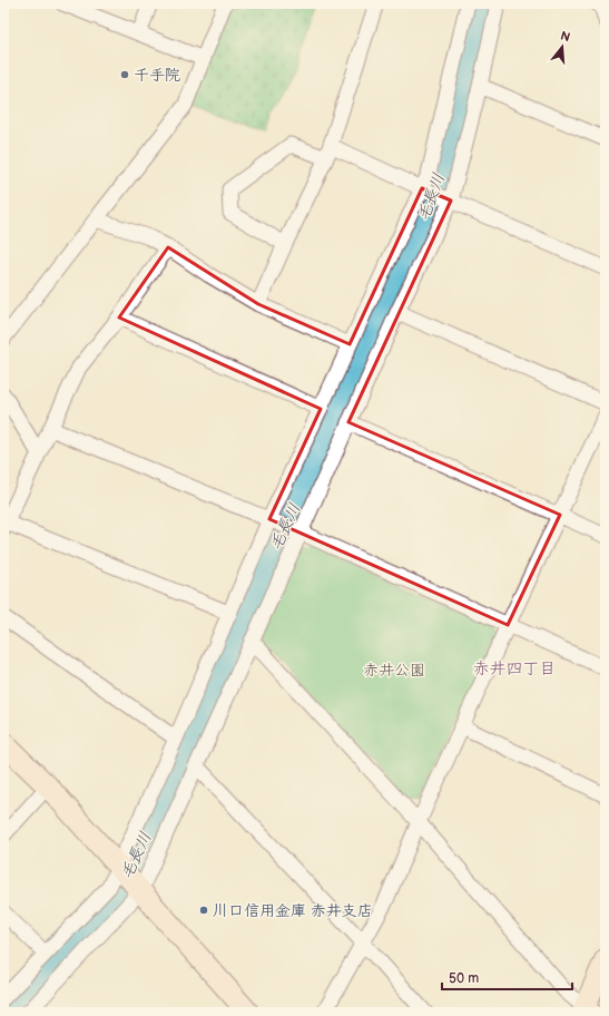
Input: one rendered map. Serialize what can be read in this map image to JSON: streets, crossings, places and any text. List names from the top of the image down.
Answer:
{
  "districts": ["赤井四丁目"],
  "water": ["毛長川"],
  "parks": ["赤井公園"],
  "places": ["千手院", "川口信用金庫 赤井支店"],
  "scale_bar": "50 m",
  "north": "top"
}
